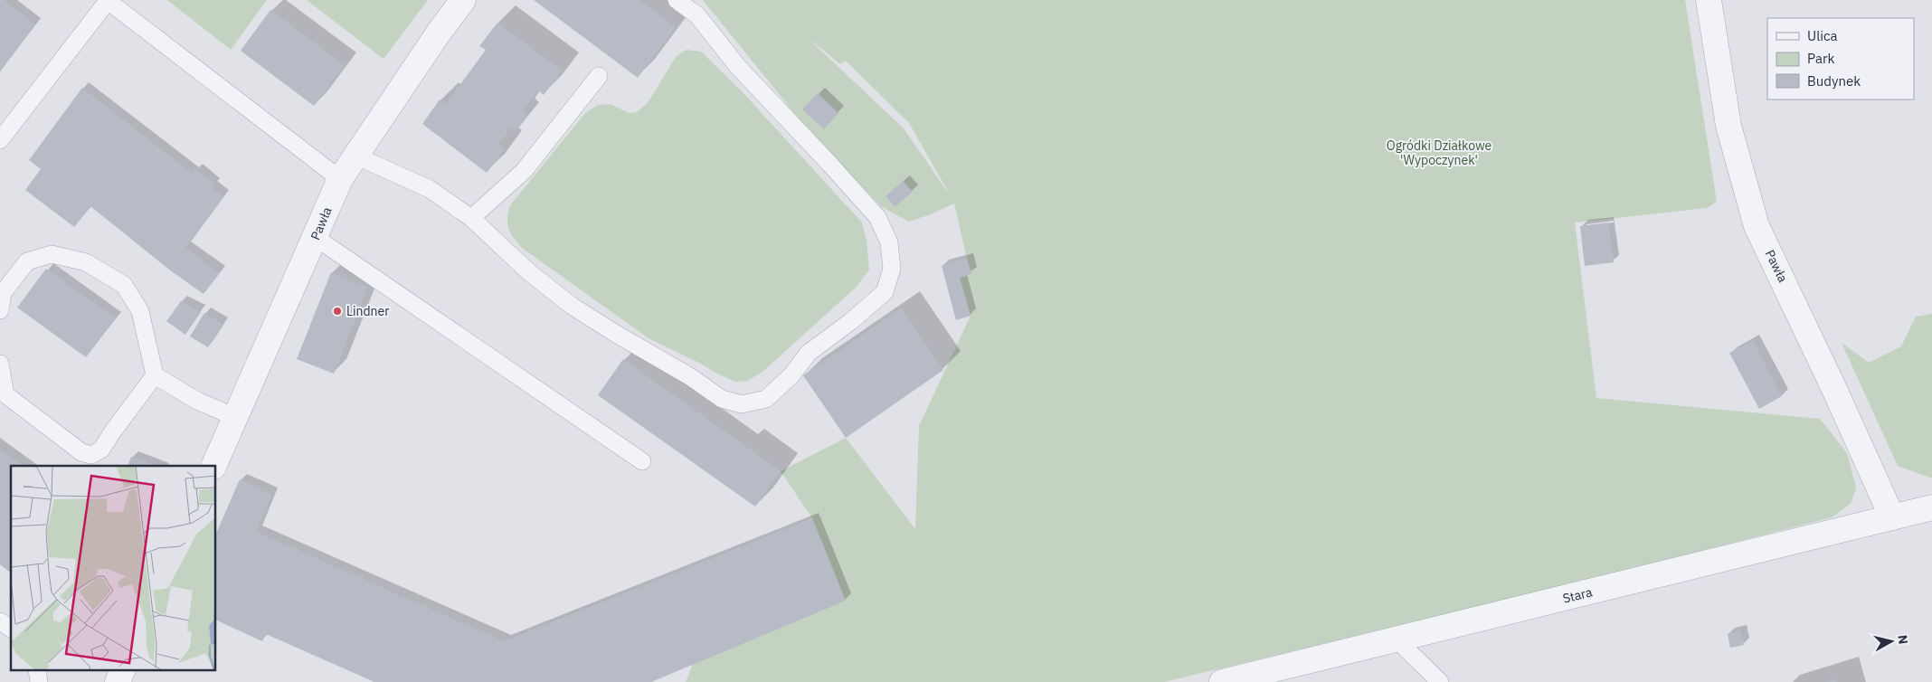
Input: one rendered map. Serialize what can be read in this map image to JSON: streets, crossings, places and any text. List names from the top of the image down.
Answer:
{
  "streets": {
    "street": ["Pawła", "Stara"]
  },
  "crossings": [
    ["Pawła", "Stara"]
  ],
  "parks": ["Ogródki Działkowe 'Wypoczynek'"],
  "places": ["Lindner"],
  "legend": ["Ulica", "Park", "Budynek"],
  "north": "right"
}
